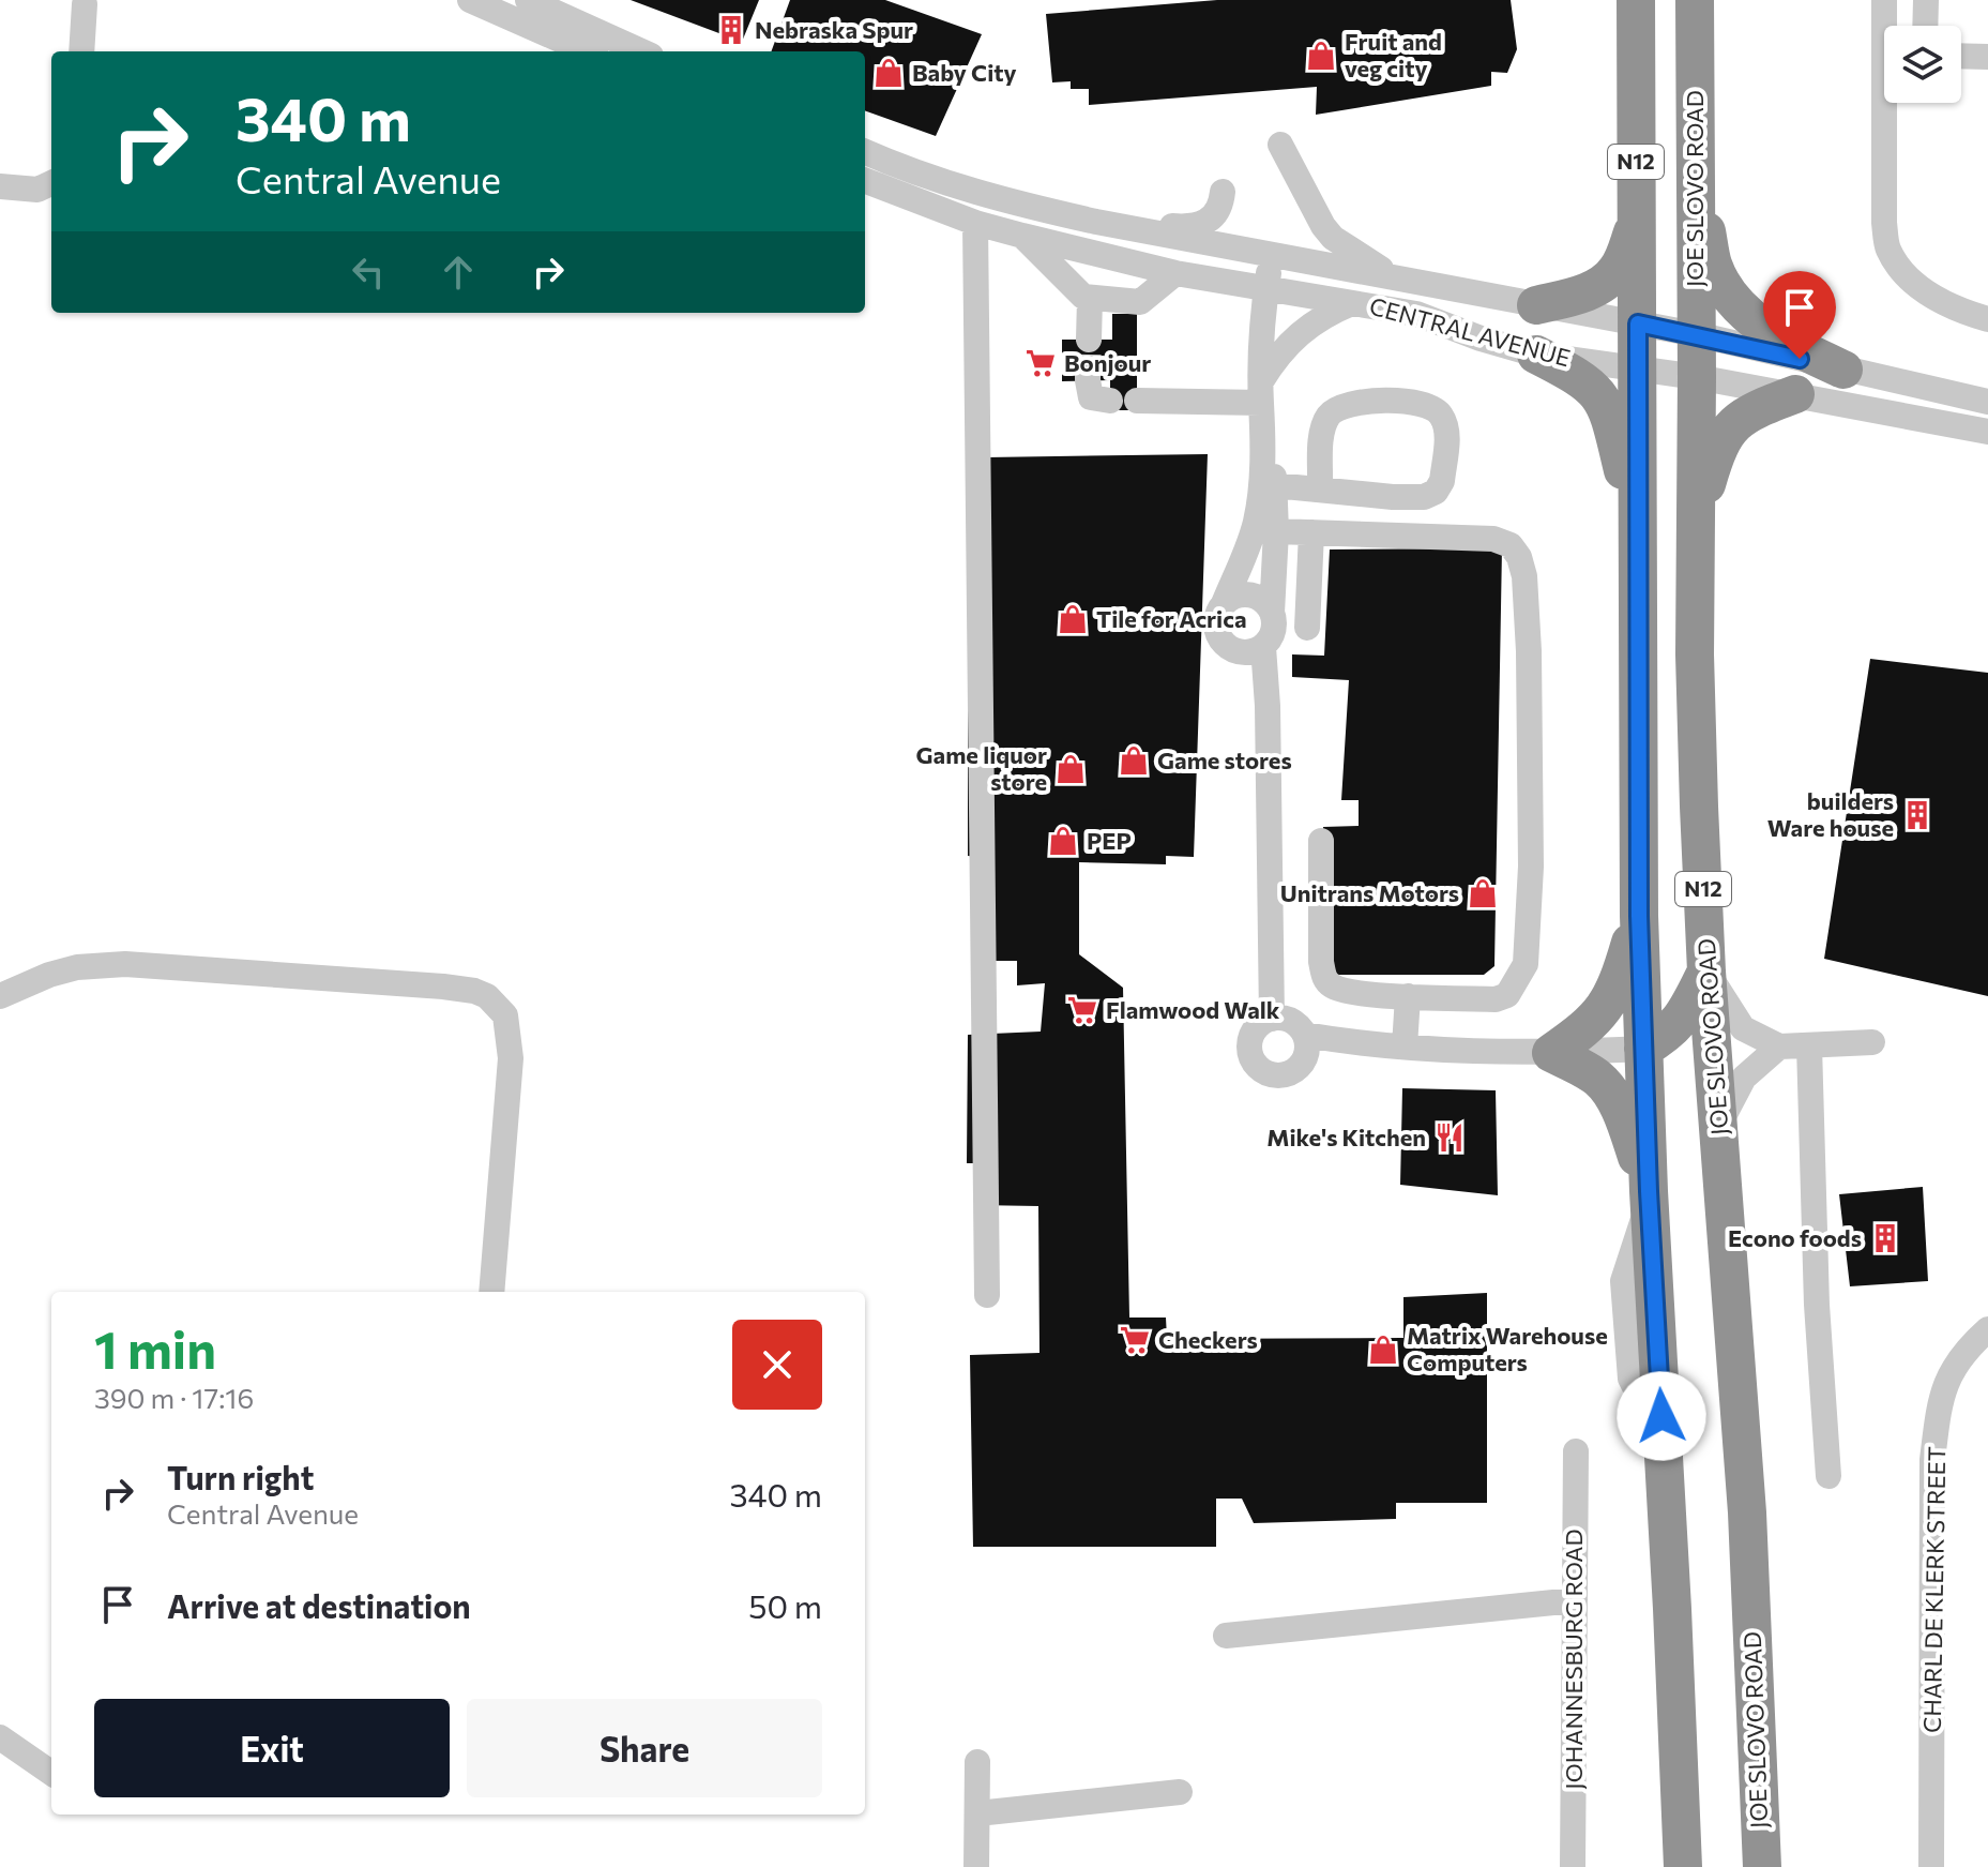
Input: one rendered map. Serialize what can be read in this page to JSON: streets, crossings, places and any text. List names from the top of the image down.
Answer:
{
  "streets": {
    "highway": ["N12", "JOE SLOVO ROAD"],
    "street": ["CENTRAL AVENUE", "CHARL DE KLERK STREET", "JOHANNESBURG ROAD"]
  },
  "crossings": [
    ["N12", "CENTRAL AVENUE"],
    ["JOE SLOVO ROAD", "CENTRAL AVENUE"]
  ],
  "places": {
    "building": ["Nebraska Spur", "builders Ware house", "Econo foods"],
    "shop": [
      "Fruit and veg city",
      "Baby City",
      "Tile for Acrica",
      "Game stores",
      "Game liquor store",
      "PEP",
      "Unitrans Motors",
      "Matrix Warehouse Computers"
    ],
    "supermarket": ["Bonjour", "Flamwood Walk", "Checkers"],
    "restaurant": ["Mike's Kitchen"]
  },
  "page": {
    "turn": ["340 m", "Central Avenue"],
    "heading": ["1 min", "390 m · 17:16"],
    "list": [
      {
        "name": "Turn right",
        "note": "Central Avenue",
        "value": "340 m"
      },
      {
        "name": "Arrive at destination",
        "value": "50 m"
      }
    ],
    "buttons": ["Exit", "Share"]
  }
}
